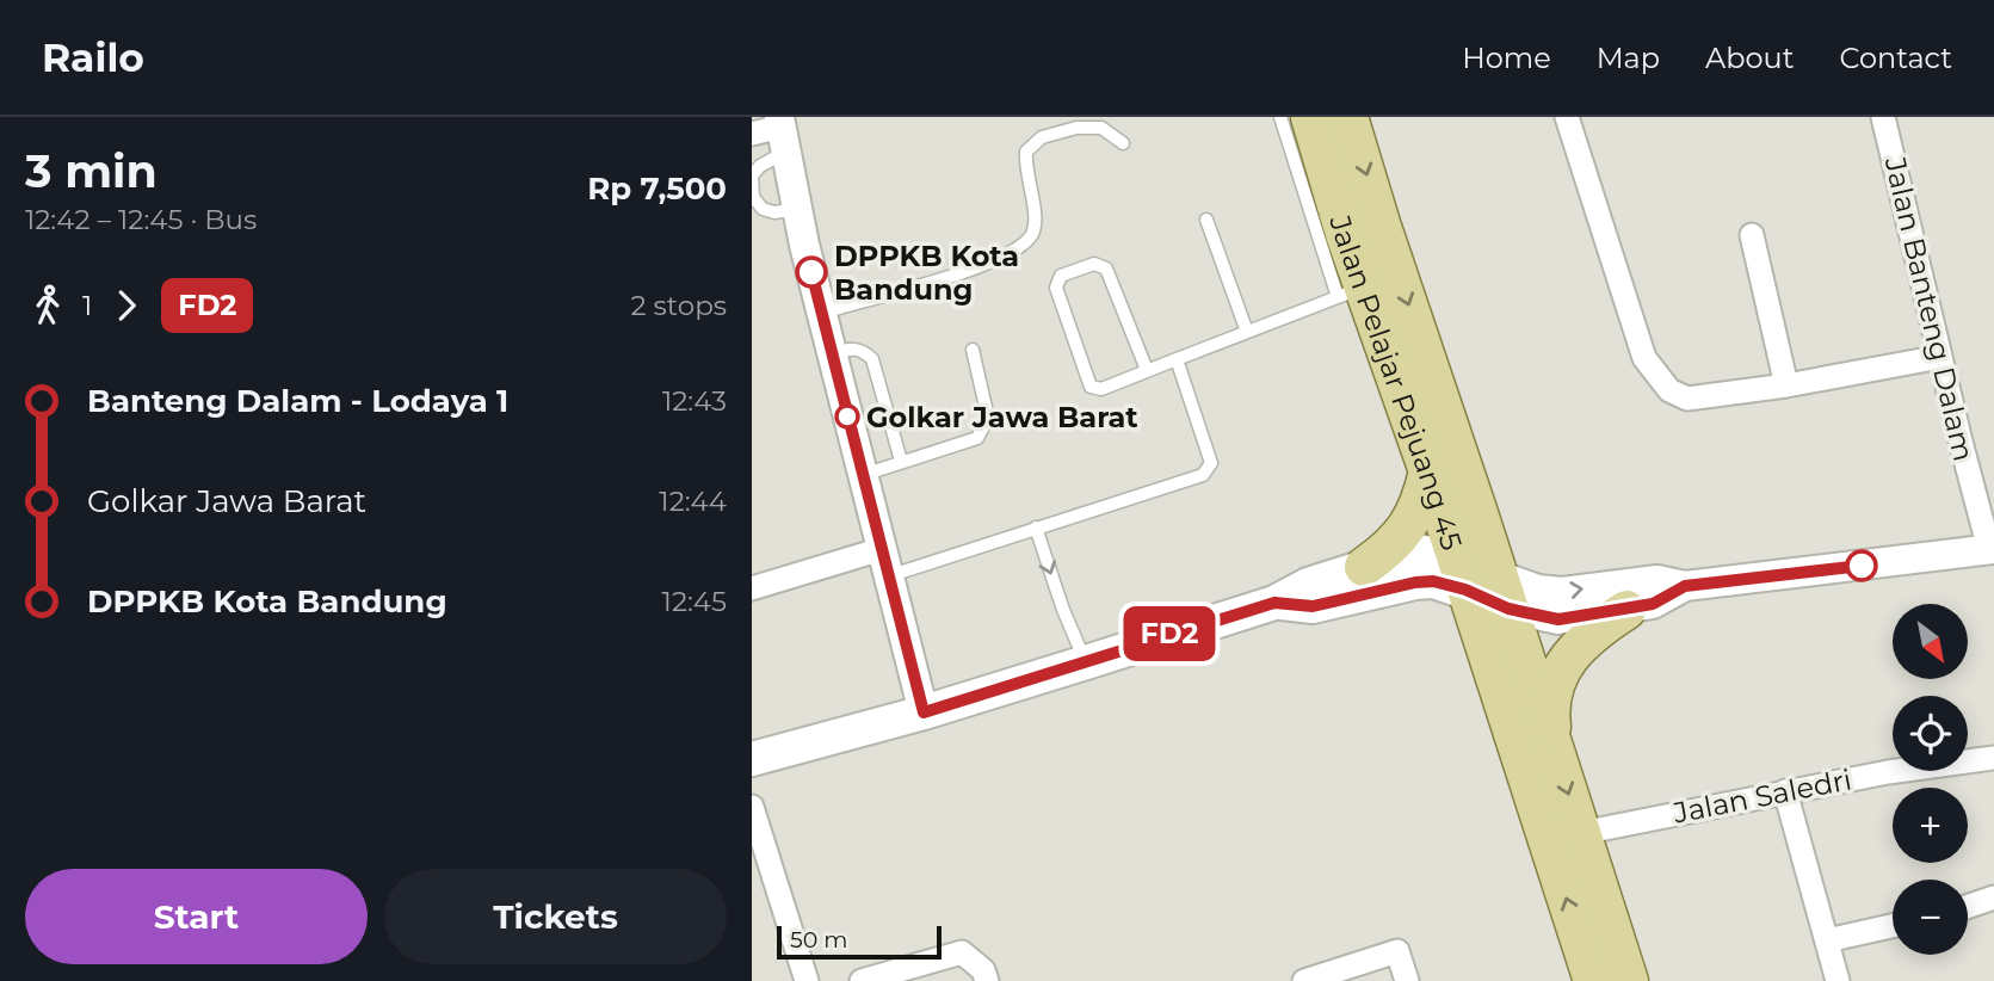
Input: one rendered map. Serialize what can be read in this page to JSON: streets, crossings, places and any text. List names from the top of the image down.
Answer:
{
  "streets": {
    "main road": ["Jalan Pelajar Pejuang 45"],
    "street": ["Jalan Banteng Dalam", "Jalan Saledri"]
  },
  "crossings": [
    ["Jalan Pelajar Pejuang 45", "Jalan Saledri"]
  ],
  "places": ["DPPKB Kota Bandung", "Golkar Jawa Barat"],
  "lines": ["bus line FD2"],
  "scale_bar": "50 m",
  "north": "bottom right",
  "page": {
    "header": "Railo",
    "nav": [
      "Home",
      "Map",
      "About",
      "Contact"
    ],
    "heading": ["3 min", "12:42 – 12:45 · Bus", "Rp 7,500"],
    "on_map": "FD2",
    "legs": ["1", "FD2", "2 stops"],
    "list": [
      {
        "name": "Banteng Dalam - Lodaya 1",
        "value": "12:43"
      },
      {
        "name": "Golkar Jawa Barat",
        "value": "12:44"
      },
      {
        "name": "DPPKB Kota Bandung",
        "value": "12:45"
      }
    ],
    "map_buttons": ["+", "−"],
    "buttons": ["Start", "Tickets"],
    "scale": "50 m"
  }
}
